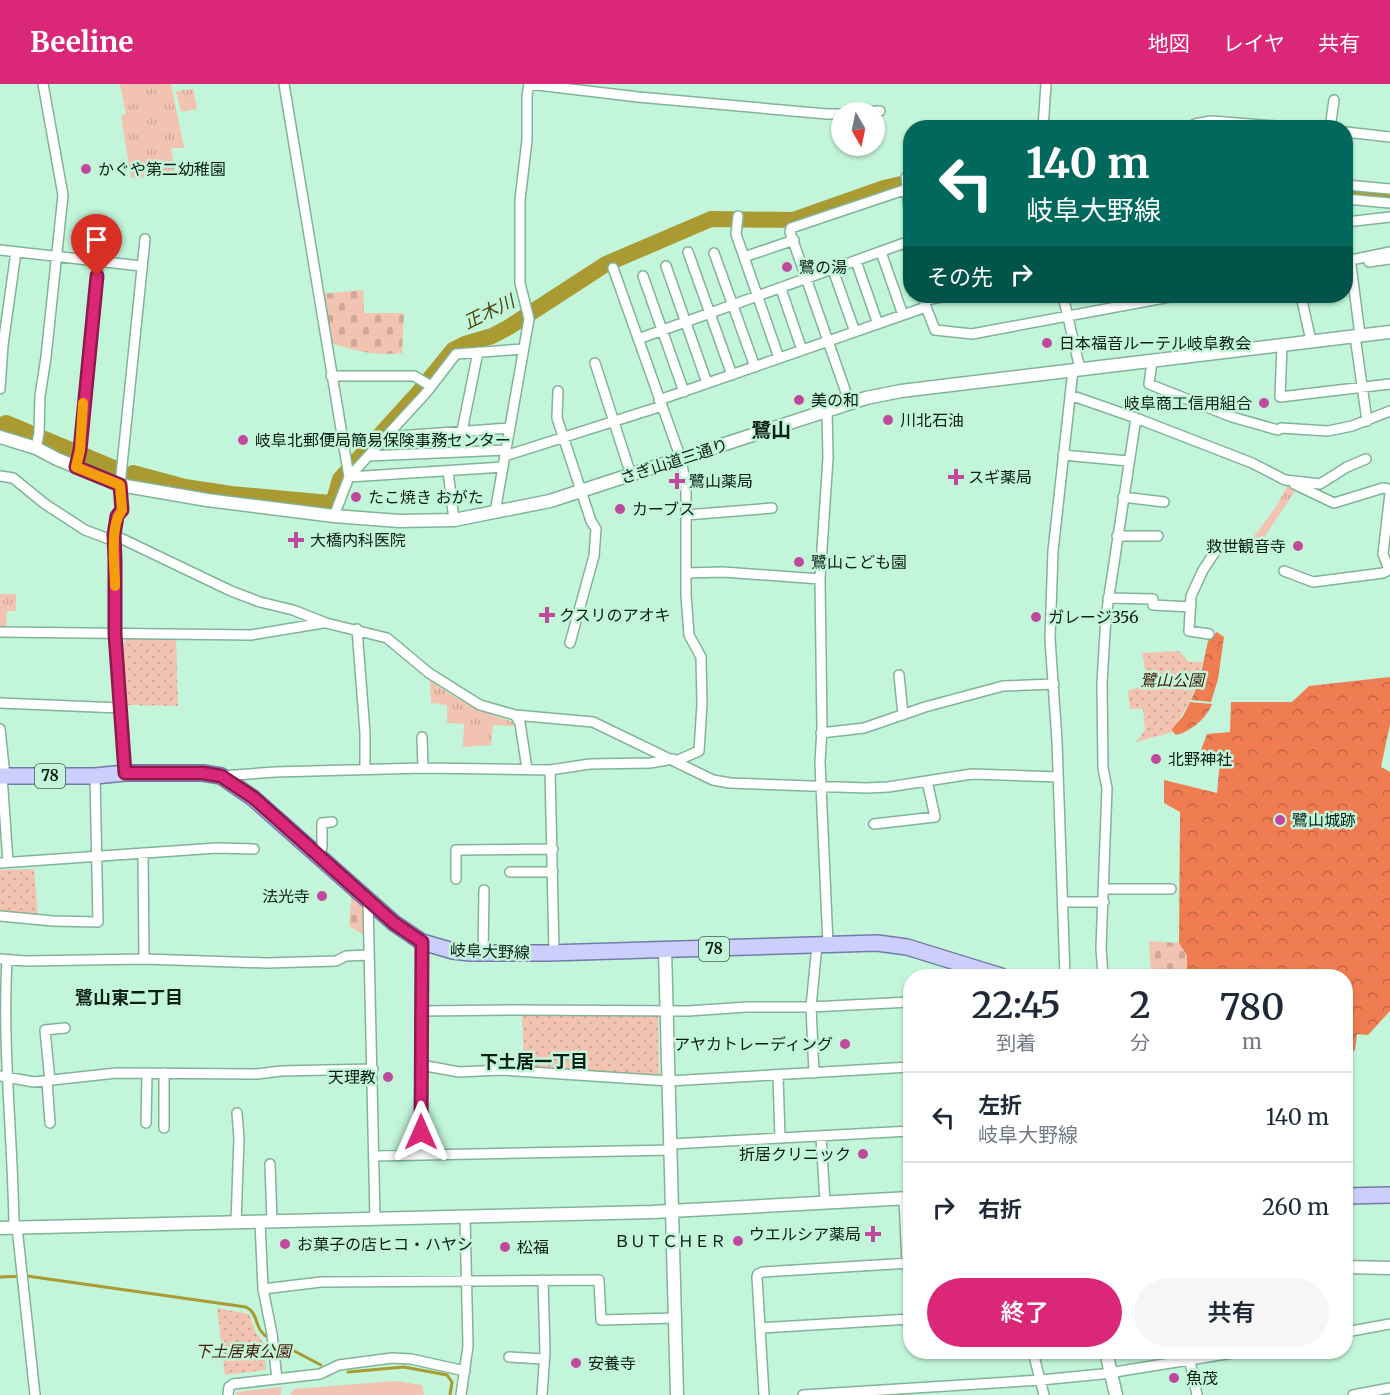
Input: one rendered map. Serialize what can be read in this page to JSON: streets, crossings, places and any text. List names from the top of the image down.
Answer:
{
  "streets": {
    "main road": ["78", "岐阜大野線"],
    "street": ["さぎ山道三通り"]
  },
  "districts": ["鷺山", "鷺山東二丁目", "下土居一丁目"],
  "water": ["正木川"],
  "parks": ["鷺山公園", "下土居東公園"],
  "places": {
    "other": [
      "かぐや第二幼稚園",
      "鷺の湯",
      "日本福音ルーテル岐阜教会",
      "美の和",
      "岐阜商工信用組合",
      "川北石油",
      "岐阜北郵便局簡易保険事務センター",
      "たこ焼き おがた",
      "カーブス",
      "救世観音寺",
      "鷺山こども園",
      "ガレージ356",
      "北野神社",
      "鷺山城跡",
      "法光寺",
      "アヤカトレーディング",
      "天理教",
      "折居クリニック",
      "ＢＵＴＣＨＥＲ",
      "お菓子の店ヒコ・ハヤシ",
      "松福",
      "安養寺",
      "魚茂"
    ],
    "health": [
      "スギ薬局",
      "鷺山薬局",
      "大橋内科医院",
      "クスリのアオキ",
      "ウエルシア薬局"
    ]
  },
  "north": "bottom",
  "page": {
    "header": "Beeline",
    "nav": ["地図", "レイヤ", "共有"],
    "turn": ["140 m", "岐阜大野線"],
    "then": "その先",
    "eta": [
      "22:45",
      "到着",
      "2",
      "分",
      "780",
      "m"
    ],
    "list": [
      {
        "name": "左折",
        "note": "岐阜大野線",
        "value": "140 m"
      },
      {
        "name": "右折",
        "value": "260 m"
      }
    ],
    "buttons": ["終了", "共有"]
  }
}
